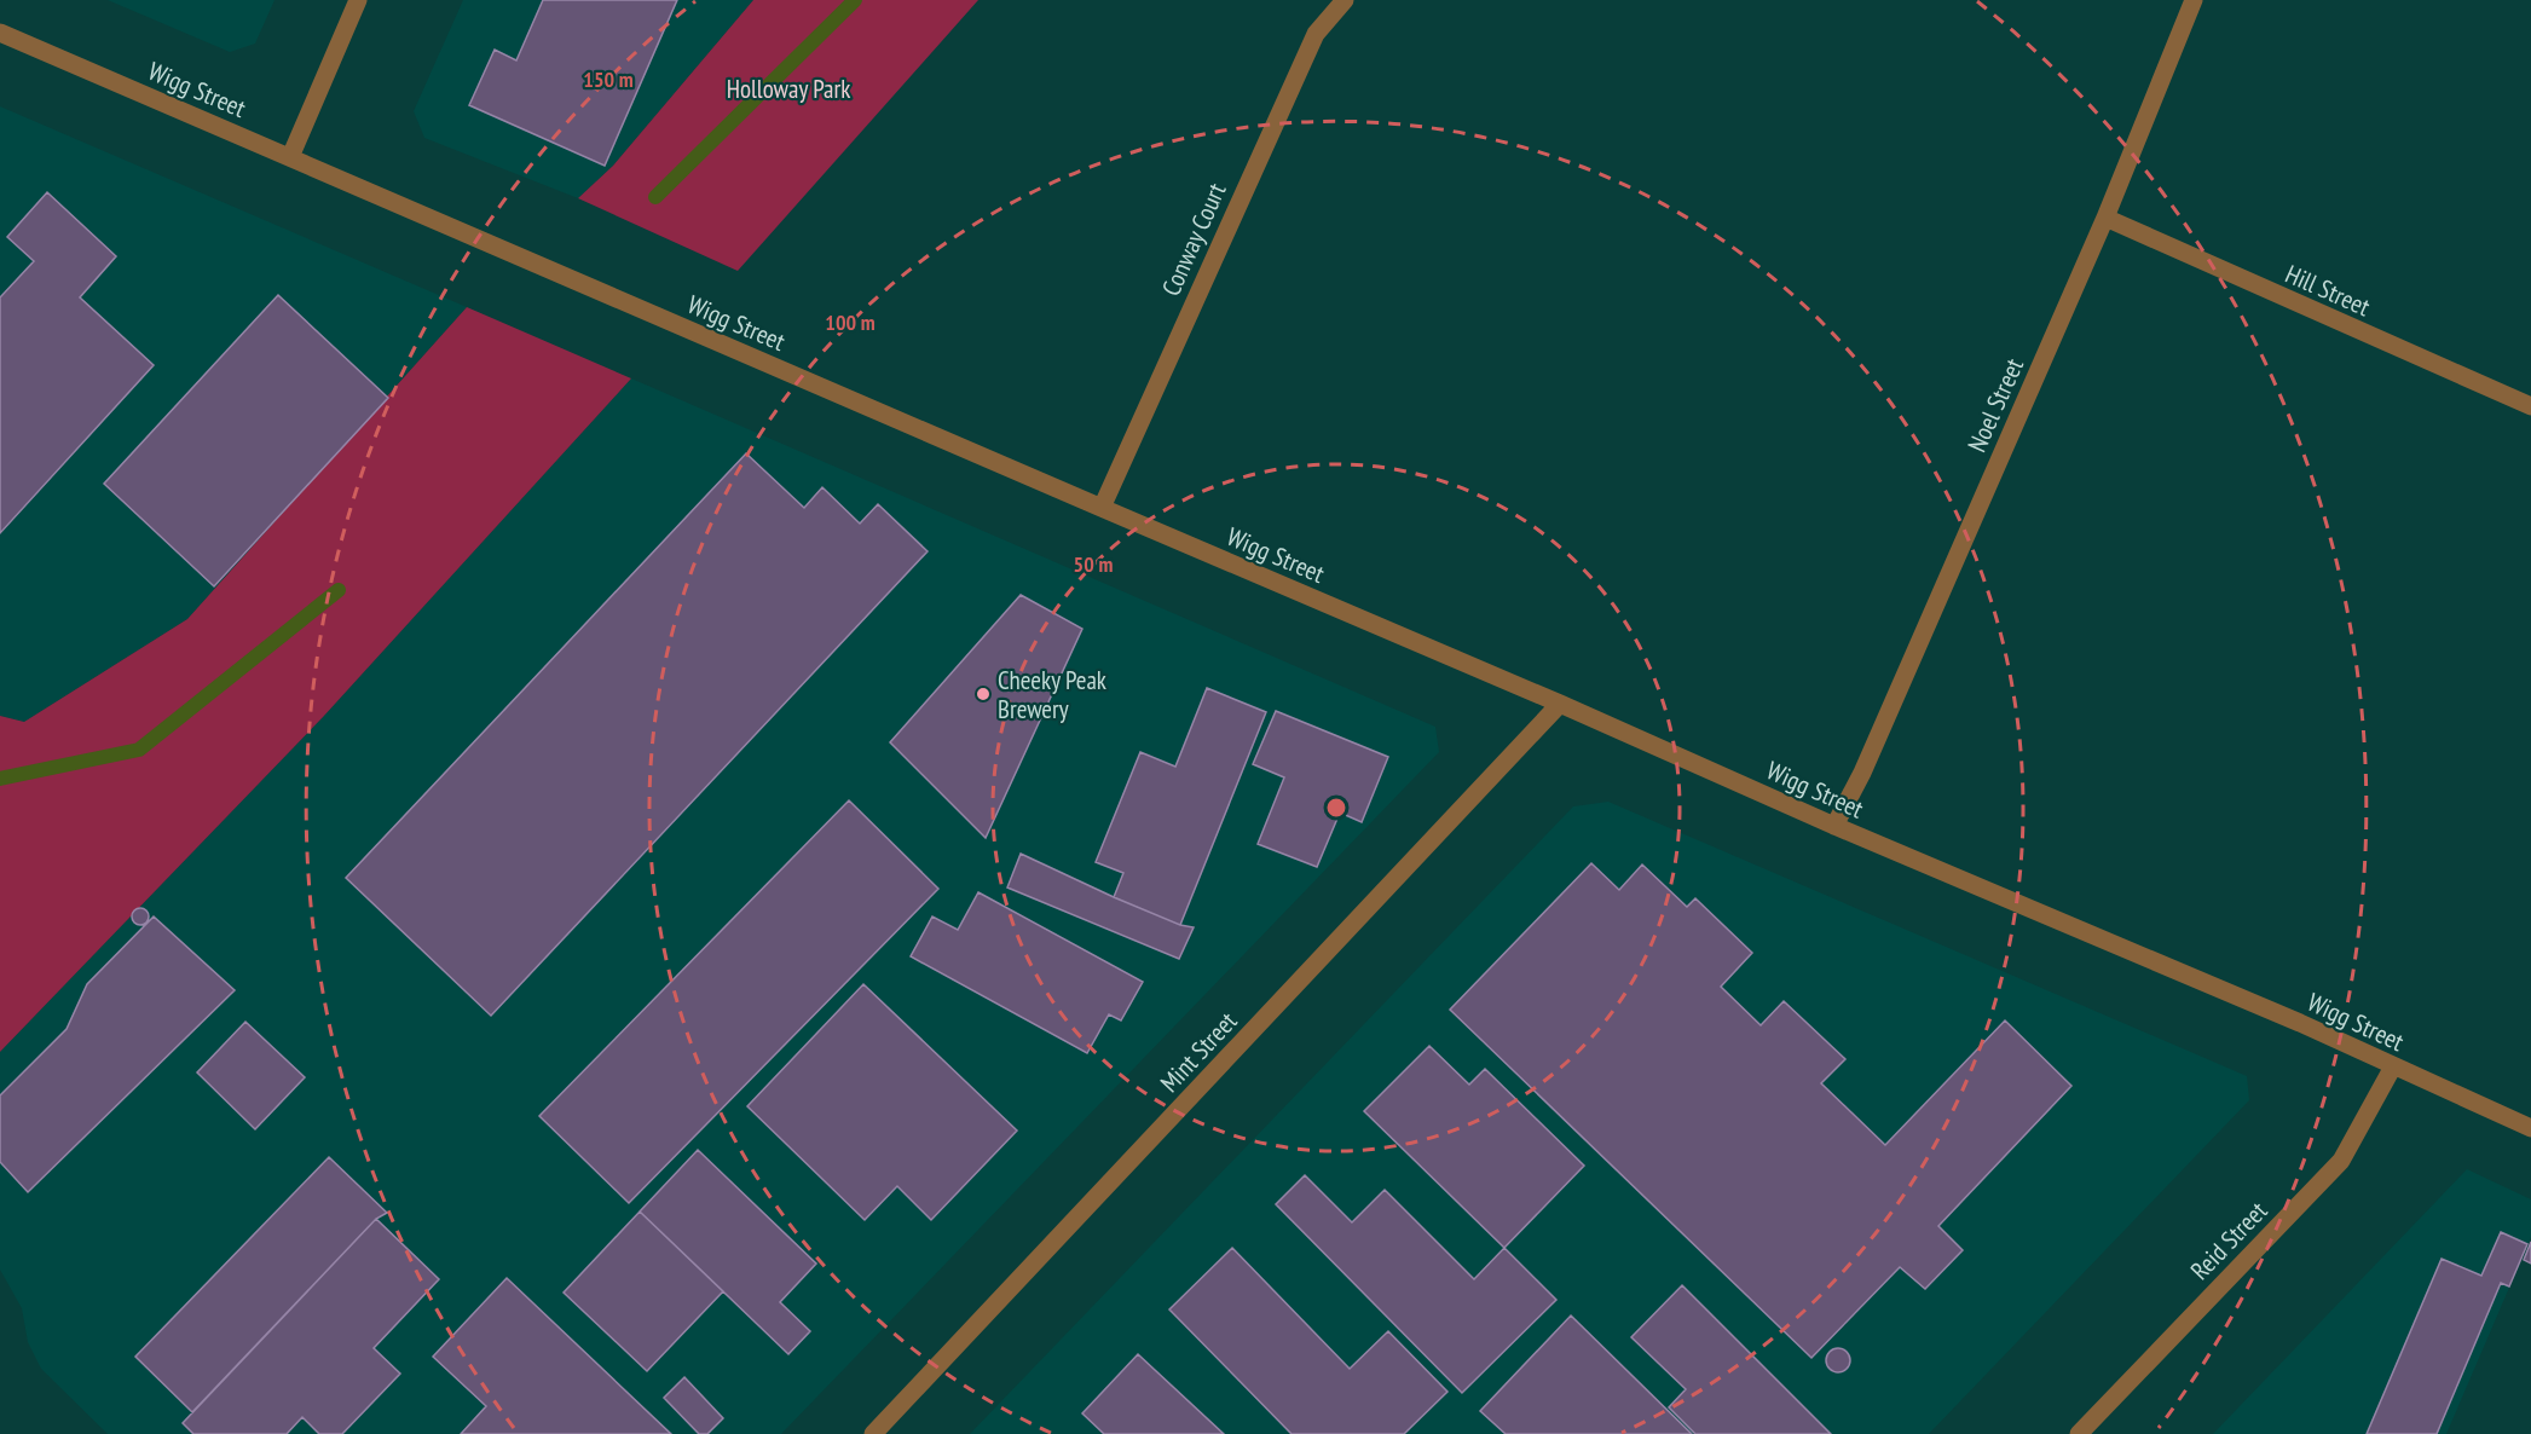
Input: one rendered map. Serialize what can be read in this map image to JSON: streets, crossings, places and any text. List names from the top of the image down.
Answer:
{
  "streets": {
    "street": [
      "Wigg Street",
      "Conway Court",
      "Hill Street",
      "Noel Street",
      "Mint Street",
      "Reid Street"
    ]
  },
  "crossings": [
    ["Wigg Street", "Conway Court"],
    ["Wigg Street", "Noel Street"],
    ["Wigg Street", "Mint Street"],
    ["Wigg Street", "Reid Street"],
    ["Hill Street", "Noel Street"]
  ],
  "parks": ["Holloway Park"],
  "places": ["Cheeky Peak Brewery"],
  "rings": ["150 m", "100 m", "50 m"]
}
